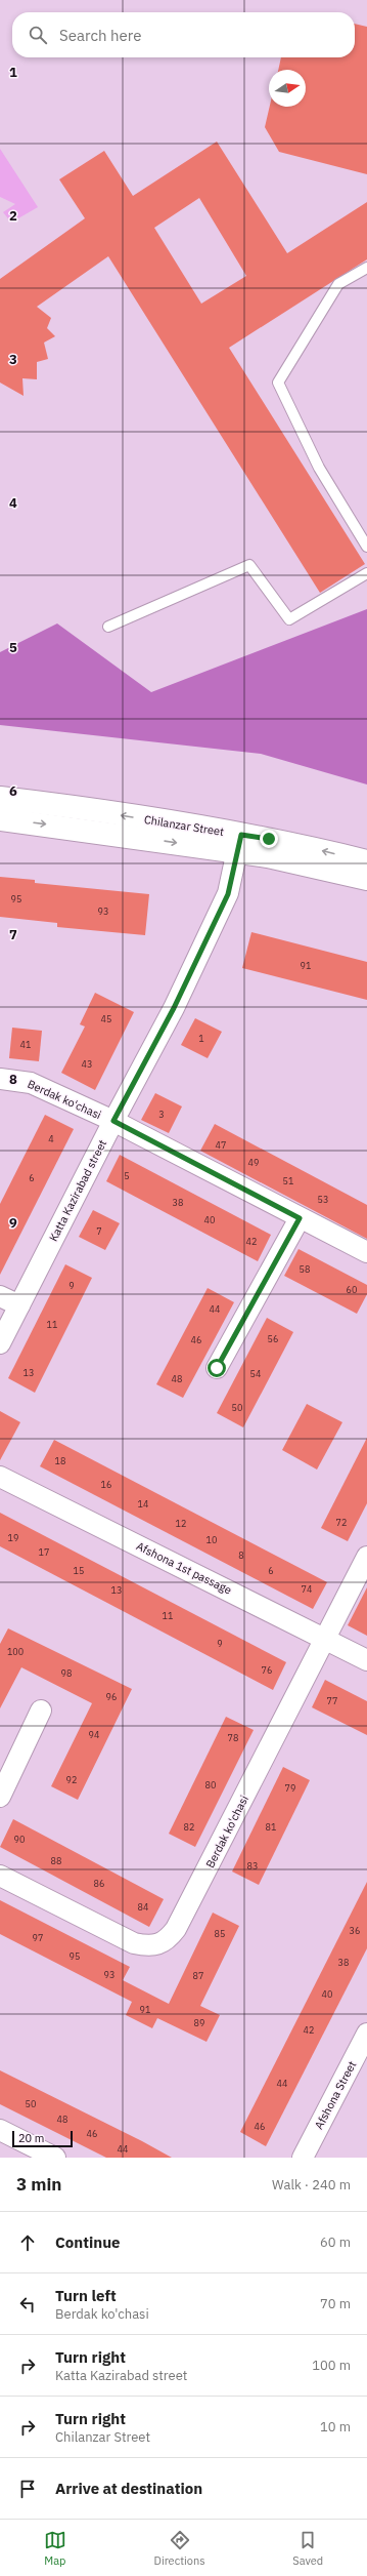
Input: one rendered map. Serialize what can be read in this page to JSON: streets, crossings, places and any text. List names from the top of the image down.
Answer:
{
  "streets": {
    "main road": ["Chilanzar Street"],
    "street": [
      "Berdak ko'chasi",
      "Katta Kazirabad street",
      "Afshona 1st passage",
      "Afshona Street"
    ]
  },
  "crossings": [
    ["Chilanzar Street", "Katta Kazirabad street"],
    ["Berdak ko'chasi", "Katta Kazirabad street"],
    ["Berdak ko'chasi", "Afshona 1st passage"]
  ],
  "house_numbers": [
    "95",
    "93",
    "91",
    "45",
    "1",
    "41",
    "43",
    "3",
    "4",
    "47",
    "49",
    "5",
    "6",
    "51",
    "53",
    "38",
    "40",
    "7",
    "42",
    "58",
    "9",
    "60",
    "44",
    "11",
    "56",
    "46",
    "13",
    "54",
    "48",
    "50",
    "18",
    "16",
    "14",
    "72",
    "12",
    "19",
    "10",
    "17",
    "8",
    "15",
    "6",
    "74",
    "13",
    "11",
    "9",
    "100",
    "76",
    "98",
    "96",
    "77",
    "94",
    "78",
    "92",
    "80",
    "79",
    "82",
    "81",
    "90",
    "88",
    "83",
    "86",
    "84",
    "36",
    "85",
    "97",
    "95",
    "38",
    "93",
    "87",
    "40",
    "91",
    "89",
    "42",
    "44",
    "50",
    "48",
    "46",
    "46",
    "44"
  ],
  "scale_bar": "20 m",
  "north": "right",
  "page": {
    "search": "Search here",
    "scale": "20 m",
    "heading": ["3 min", "Walk · 240 m"],
    "list": [
      ["Continue", "60 m"],
      ["Turn left", "Berdak ko'chasi", "70 m"],
      ["Turn right", "Katta Kazirabad street", "100 m"],
      ["Turn right", "Chilanzar Street", "10 m"],
      "Arrive at destination"
    ],
    "nav": ["Map", "Directions", "Saved"]
  },
  "grid": {
    "rows": [
      "1",
      "2",
      "3",
      "4",
      "5",
      "6",
      "7",
      "8",
      "9"
    ]
  }
}
